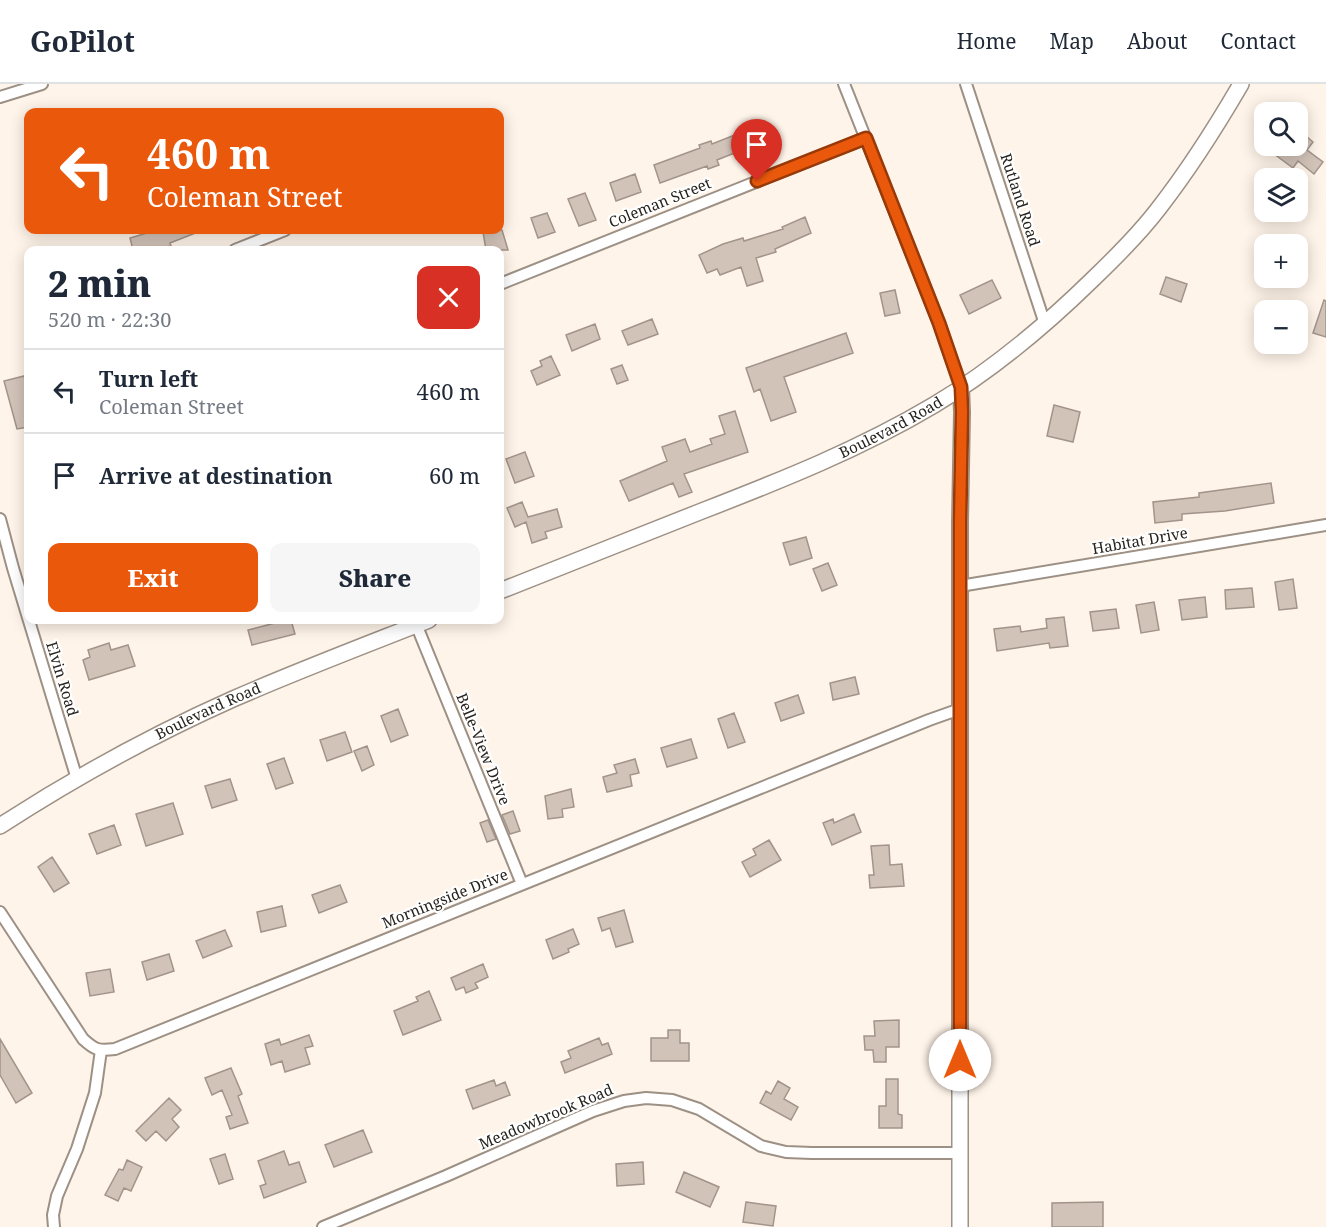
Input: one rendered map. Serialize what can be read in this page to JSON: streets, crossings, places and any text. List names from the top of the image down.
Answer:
{
  "streets": {
    "street": [
      "Rutland Road",
      "Coleman Street",
      "Boulevard Road",
      "Habitat Drive",
      "Elvin Road",
      "Belle-View Drive",
      "Morningside Drive",
      "Meadowbrook Road"
    ]
  },
  "crossings": [
    ["Rutland Road", "Boulevard Road"],
    ["Boulevard Road", "Elvin Road"],
    ["Belle-View Drive", "Morningside Drive"]
  ],
  "page": {
    "header": "GoPilot",
    "nav": [
      "Home",
      "Map",
      "About",
      "Contact"
    ],
    "map_buttons": ["+", "−"],
    "turn": ["460 m", "Coleman Street"],
    "heading": ["2 min", "520 m · 22:30"],
    "list": [
      {
        "name": "Turn left",
        "note": "Coleman Street",
        "value": "460 m"
      },
      {
        "name": "Arrive at destination",
        "value": "60 m"
      }
    ],
    "buttons": ["Exit", "Share"]
  }
}
